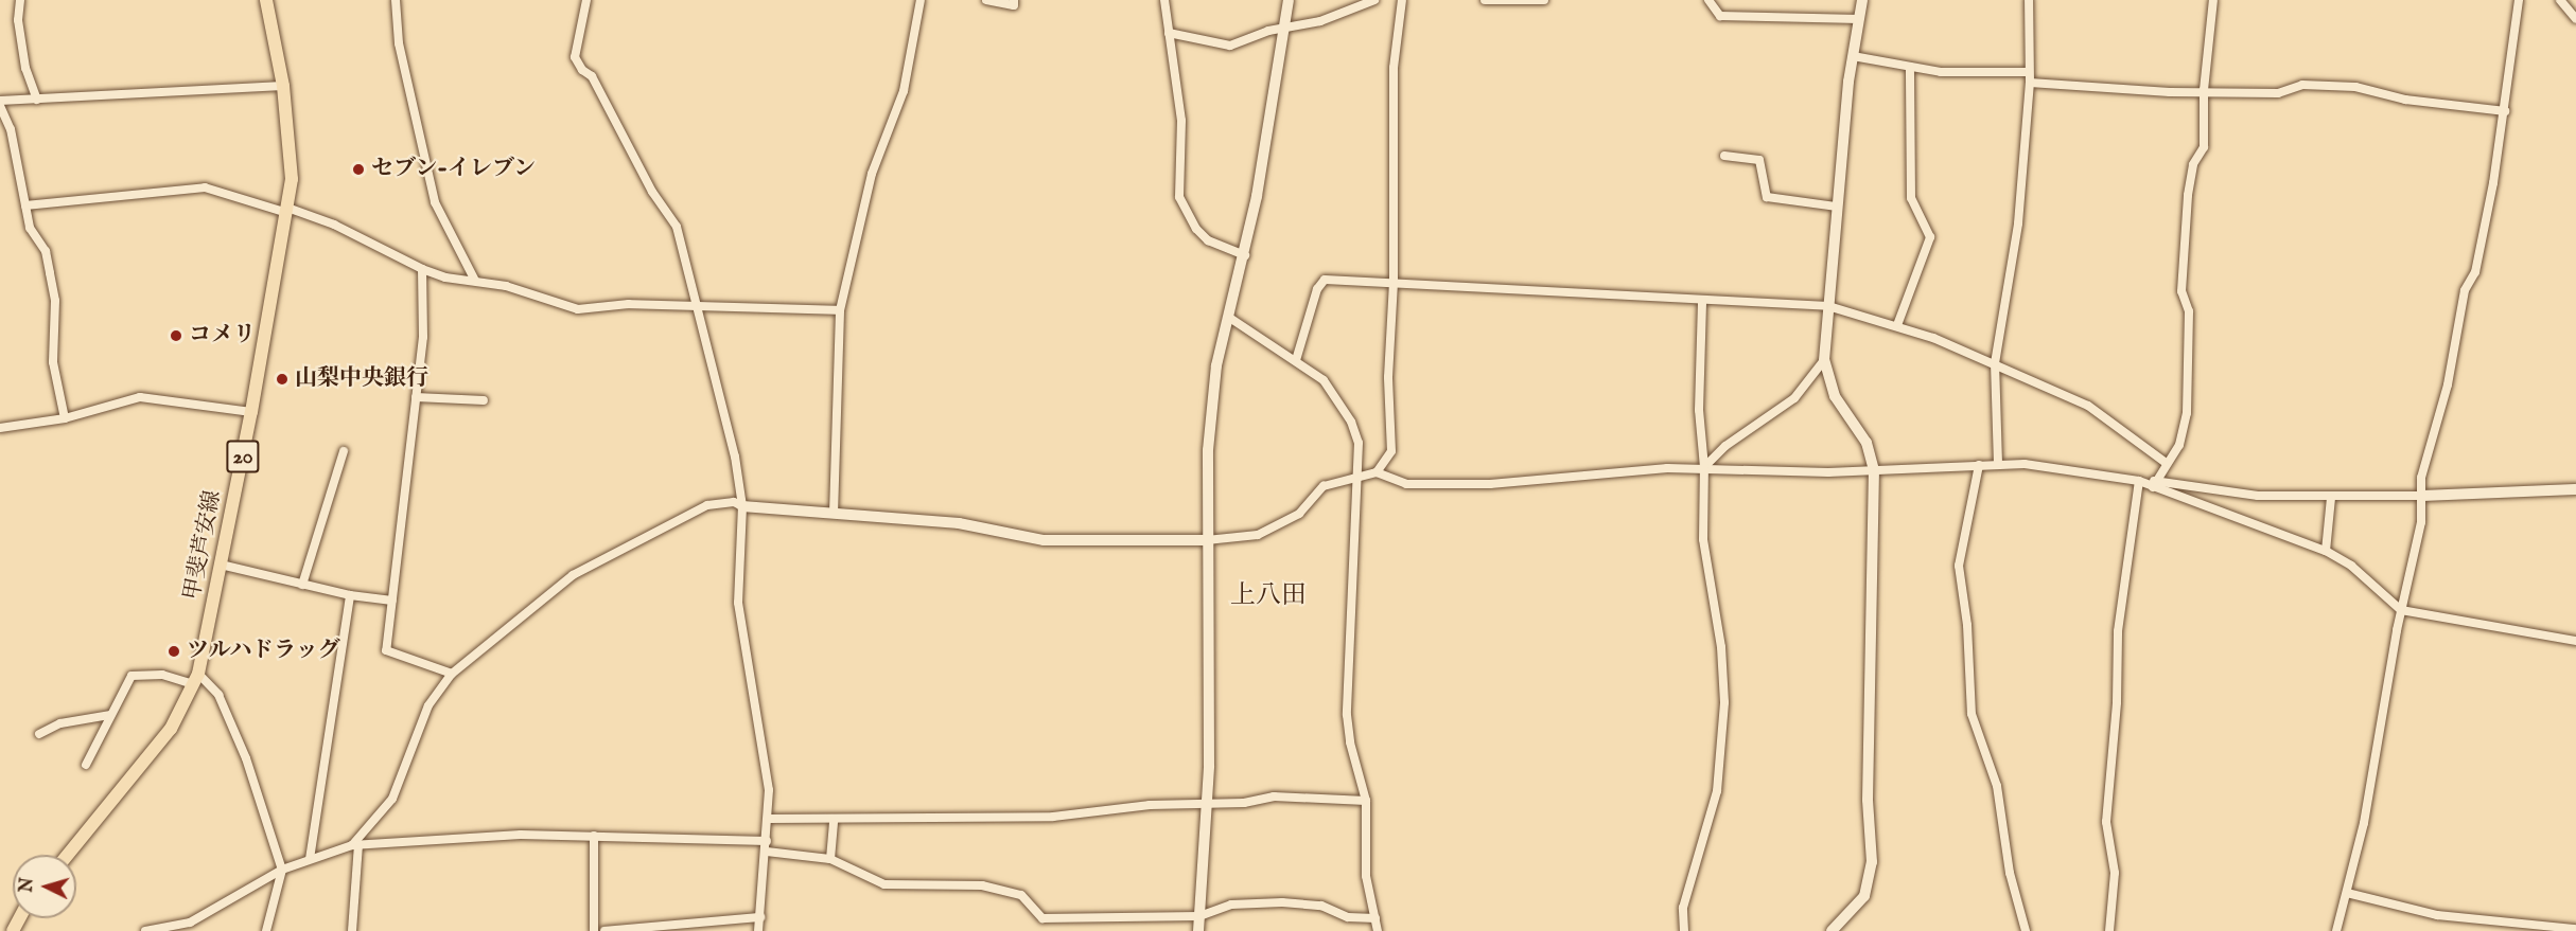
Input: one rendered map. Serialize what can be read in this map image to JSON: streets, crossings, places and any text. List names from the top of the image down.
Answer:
{
  "streets": {
    "main road": ["20", "甲斐芦安線"]
  },
  "districts": ["上八田"],
  "places": [
    "セブン-イレブン",
    "コメリ",
    "山梨中央銀行",
    "ツルハドラッグ"
  ],
  "north": "left"
}
